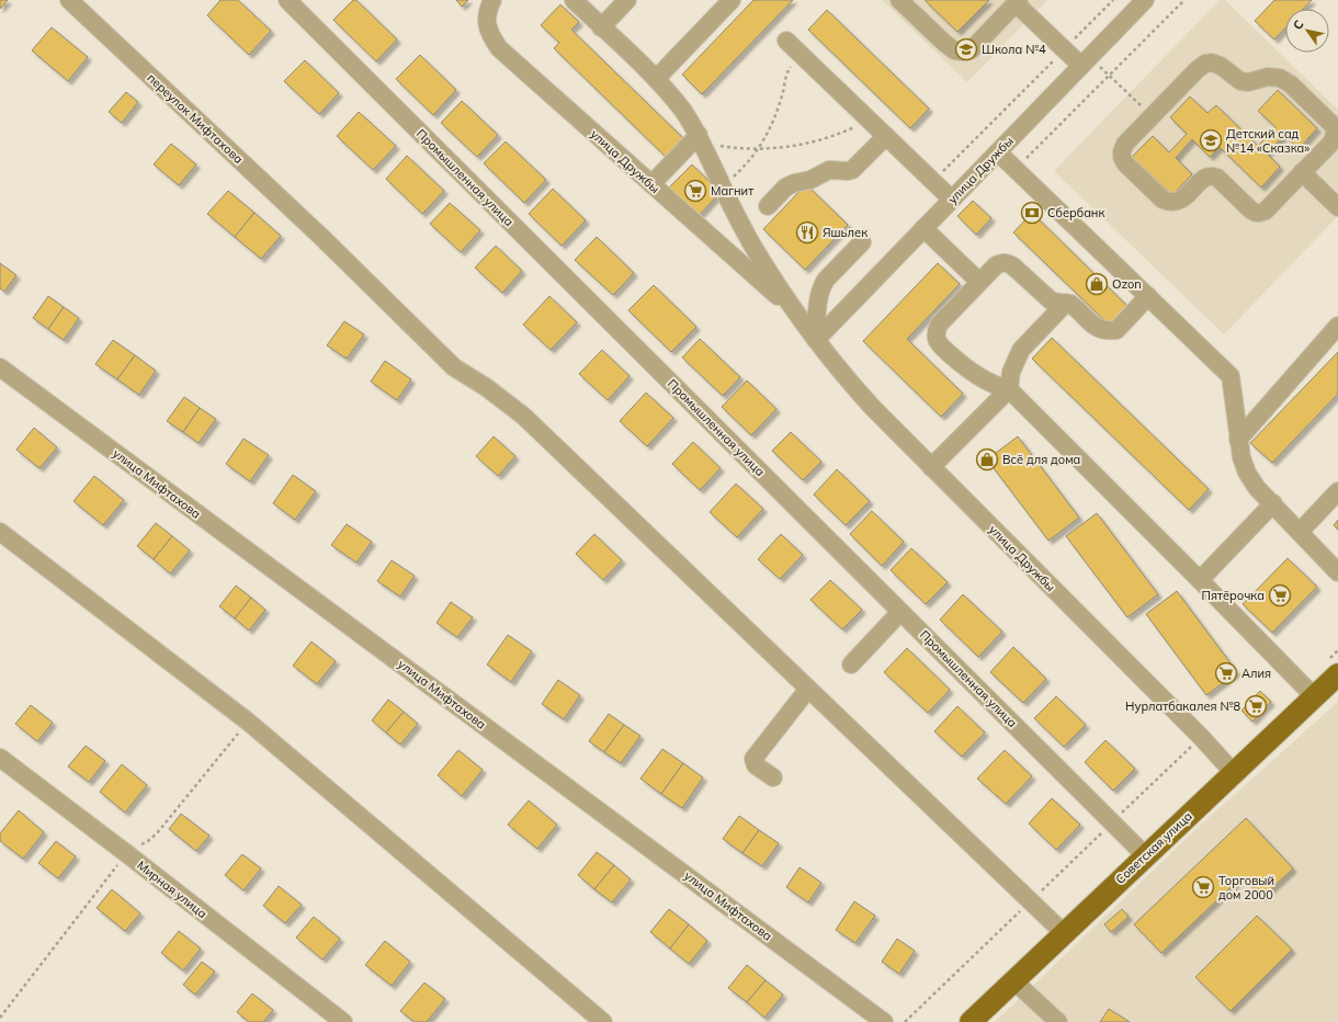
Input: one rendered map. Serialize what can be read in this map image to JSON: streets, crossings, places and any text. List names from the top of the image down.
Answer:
{
  "streets": {
    "main road": ["Советская улица"],
    "street": [
      "переулок Мифтахова",
      "улица Дружбы",
      "Промышленная улица",
      "улица Мифтахова",
      "Мирная улица"
    ]
  },
  "crossings": [
    ["улица Дружбы", "Советская улица"],
    ["Промышленная улица", "Советская улица"]
  ],
  "places": {
    "school or university": ["Школа №4", "Детский сад №14 «Сказка»"],
    "supermarket": [
      "Магнит",
      "Пятёрочка",
      "Алия",
      "Нурлатбакалея №8",
      "Торговый дом 2000"
    ],
    "bank": ["Сбербанк"],
    "restaurant": ["Яшьлек"],
    "shop": ["Ozon", "Всё для дома"]
  },
  "north": "top left"
}
